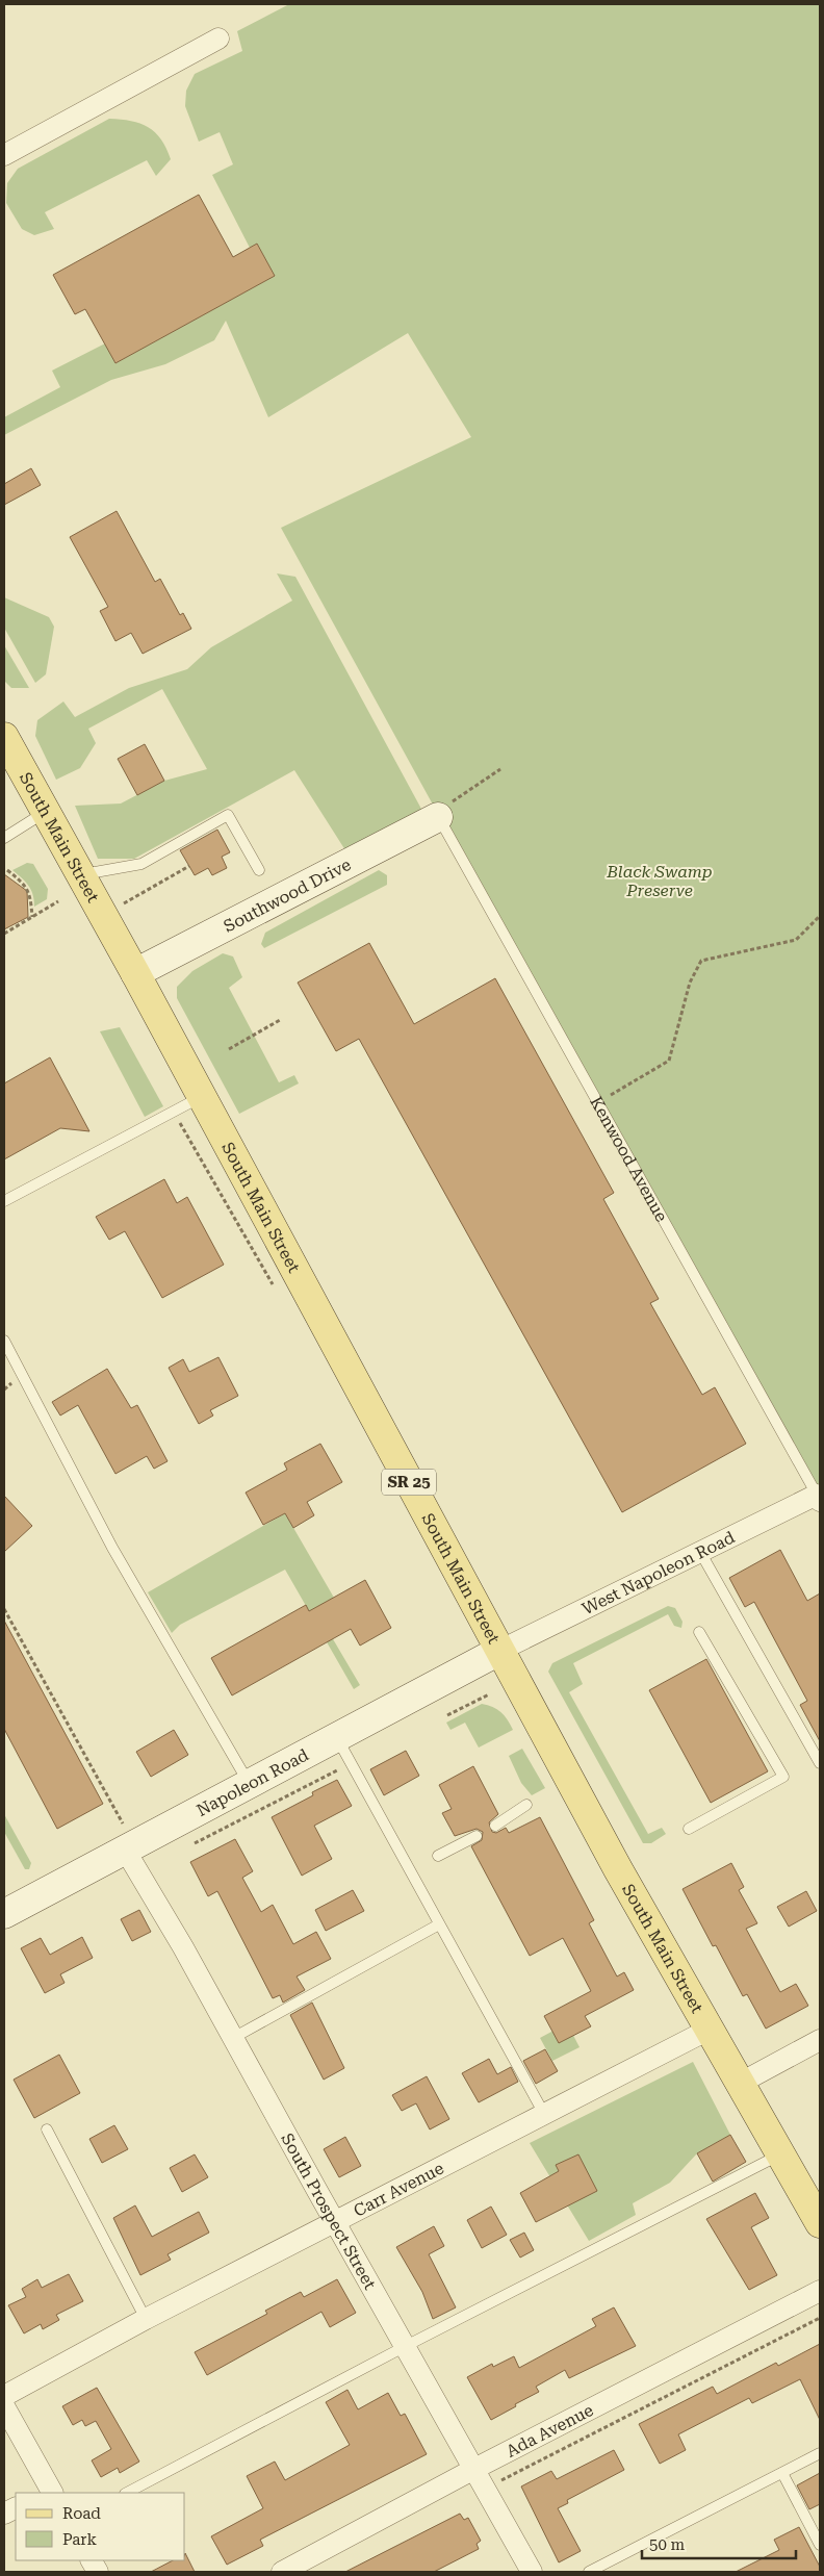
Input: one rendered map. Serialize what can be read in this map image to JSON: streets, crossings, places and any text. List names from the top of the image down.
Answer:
{
  "streets": {
    "main road": [
      "South Main Street",
      "Southwood Drive",
      "SR 25",
      "Napoleon Road"
    ],
    "street": [
      "West Napoleon Road",
      "Carr Avenue",
      "South Prospect Street",
      "Ada Avenue"
    ],
    "lane": ["Kenwood Avenue"]
  },
  "crossings": [
    ["South Main Street", "Southwood Drive"],
    ["South Main Street", "West Napoleon Road"],
    ["South Main Street", "Napoleon Road"],
    ["South Main Street", "Carr Avenue"],
    ["Southwood Drive", "Kenwood Avenue"],
    ["Kenwood Avenue", "West Napoleon Road"],
    ["West Napoleon Road", "Napoleon Road"],
    ["Napoleon Road", "South Prospect Street"],
    ["Carr Avenue", "South Prospect Street"],
    ["South Prospect Street", "Ada Avenue"]
  ],
  "parks": ["Black Swamp Preserve"],
  "legend": ["Road", "Park"],
  "scale_bar": "50 m"
}
